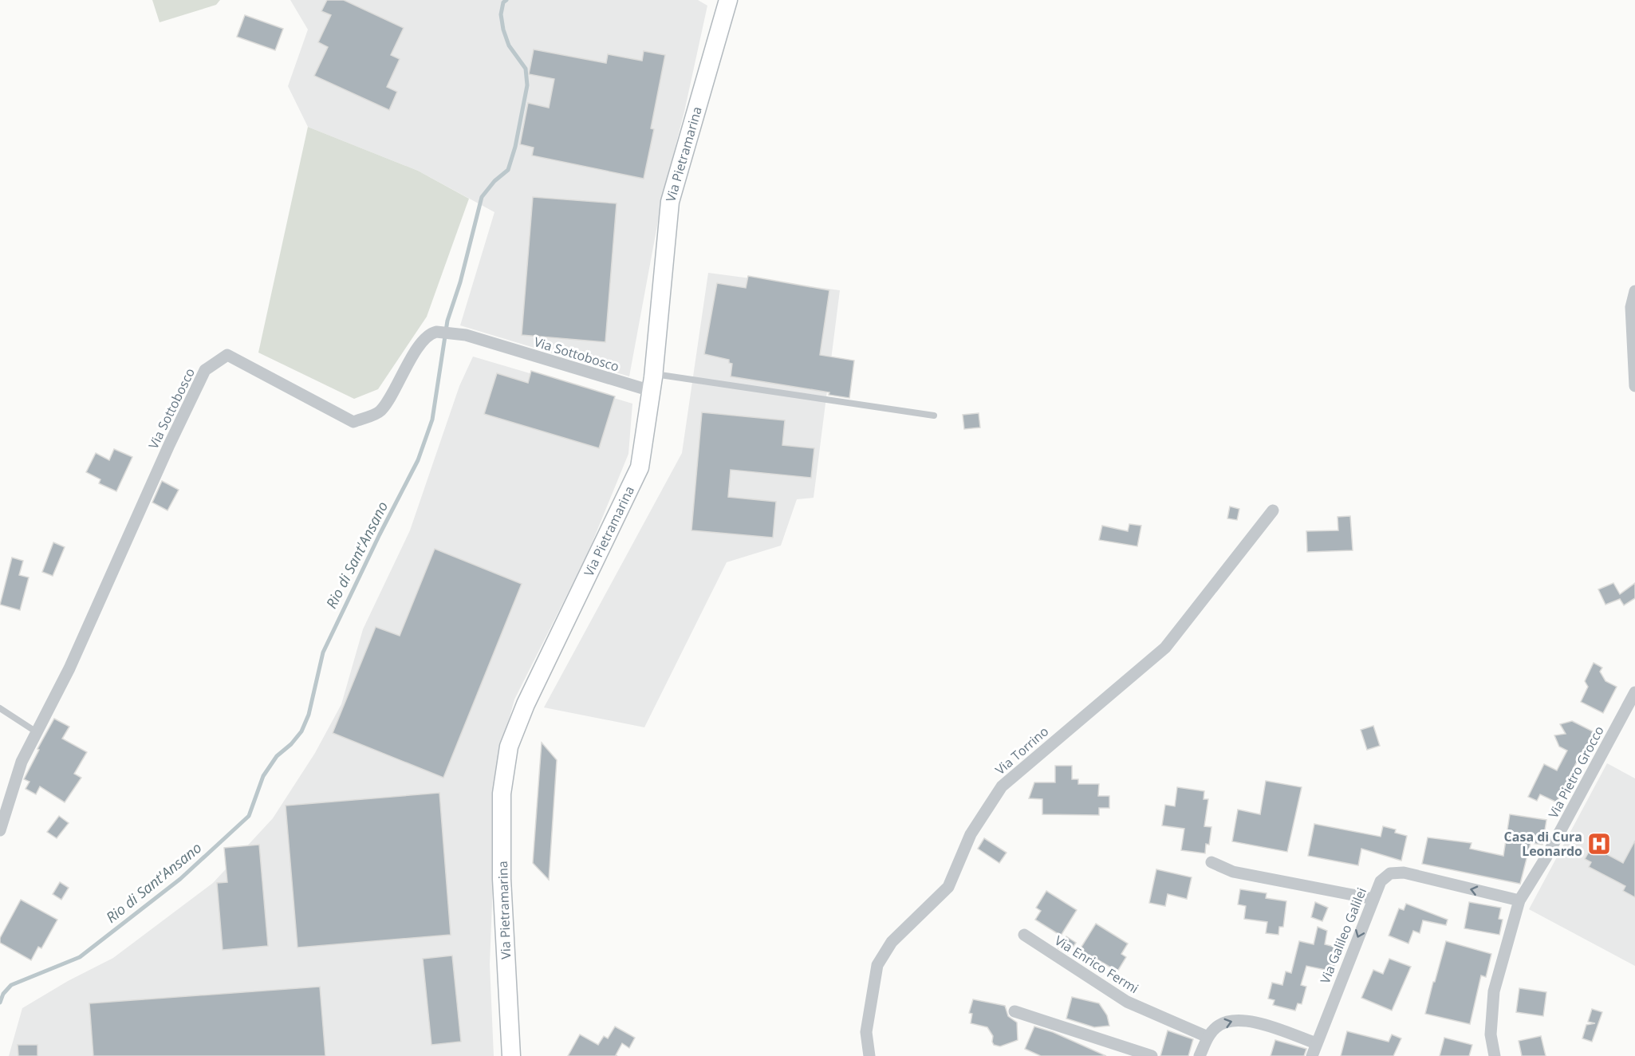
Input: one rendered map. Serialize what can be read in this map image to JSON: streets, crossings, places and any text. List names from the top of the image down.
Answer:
{
  "streets": {
    "main road": ["Via Pietramarina"],
    "street": [
      "Via Sottobosco",
      "Via Torrino",
      "Via Pietro Grocco",
      "Via Galileo Galilei",
      "Via Enrico Fermi"
    ]
  },
  "crossings": [
    ["Via Pietramarina", "Via Sottobosco"],
    ["Via Pietro Grocco", "Via Galileo Galilei"]
  ],
  "water": ["Rio di Sant'Ansano"],
  "places": {
    "hospital": ["Casa di Cura Leonardo"]
  }
}
